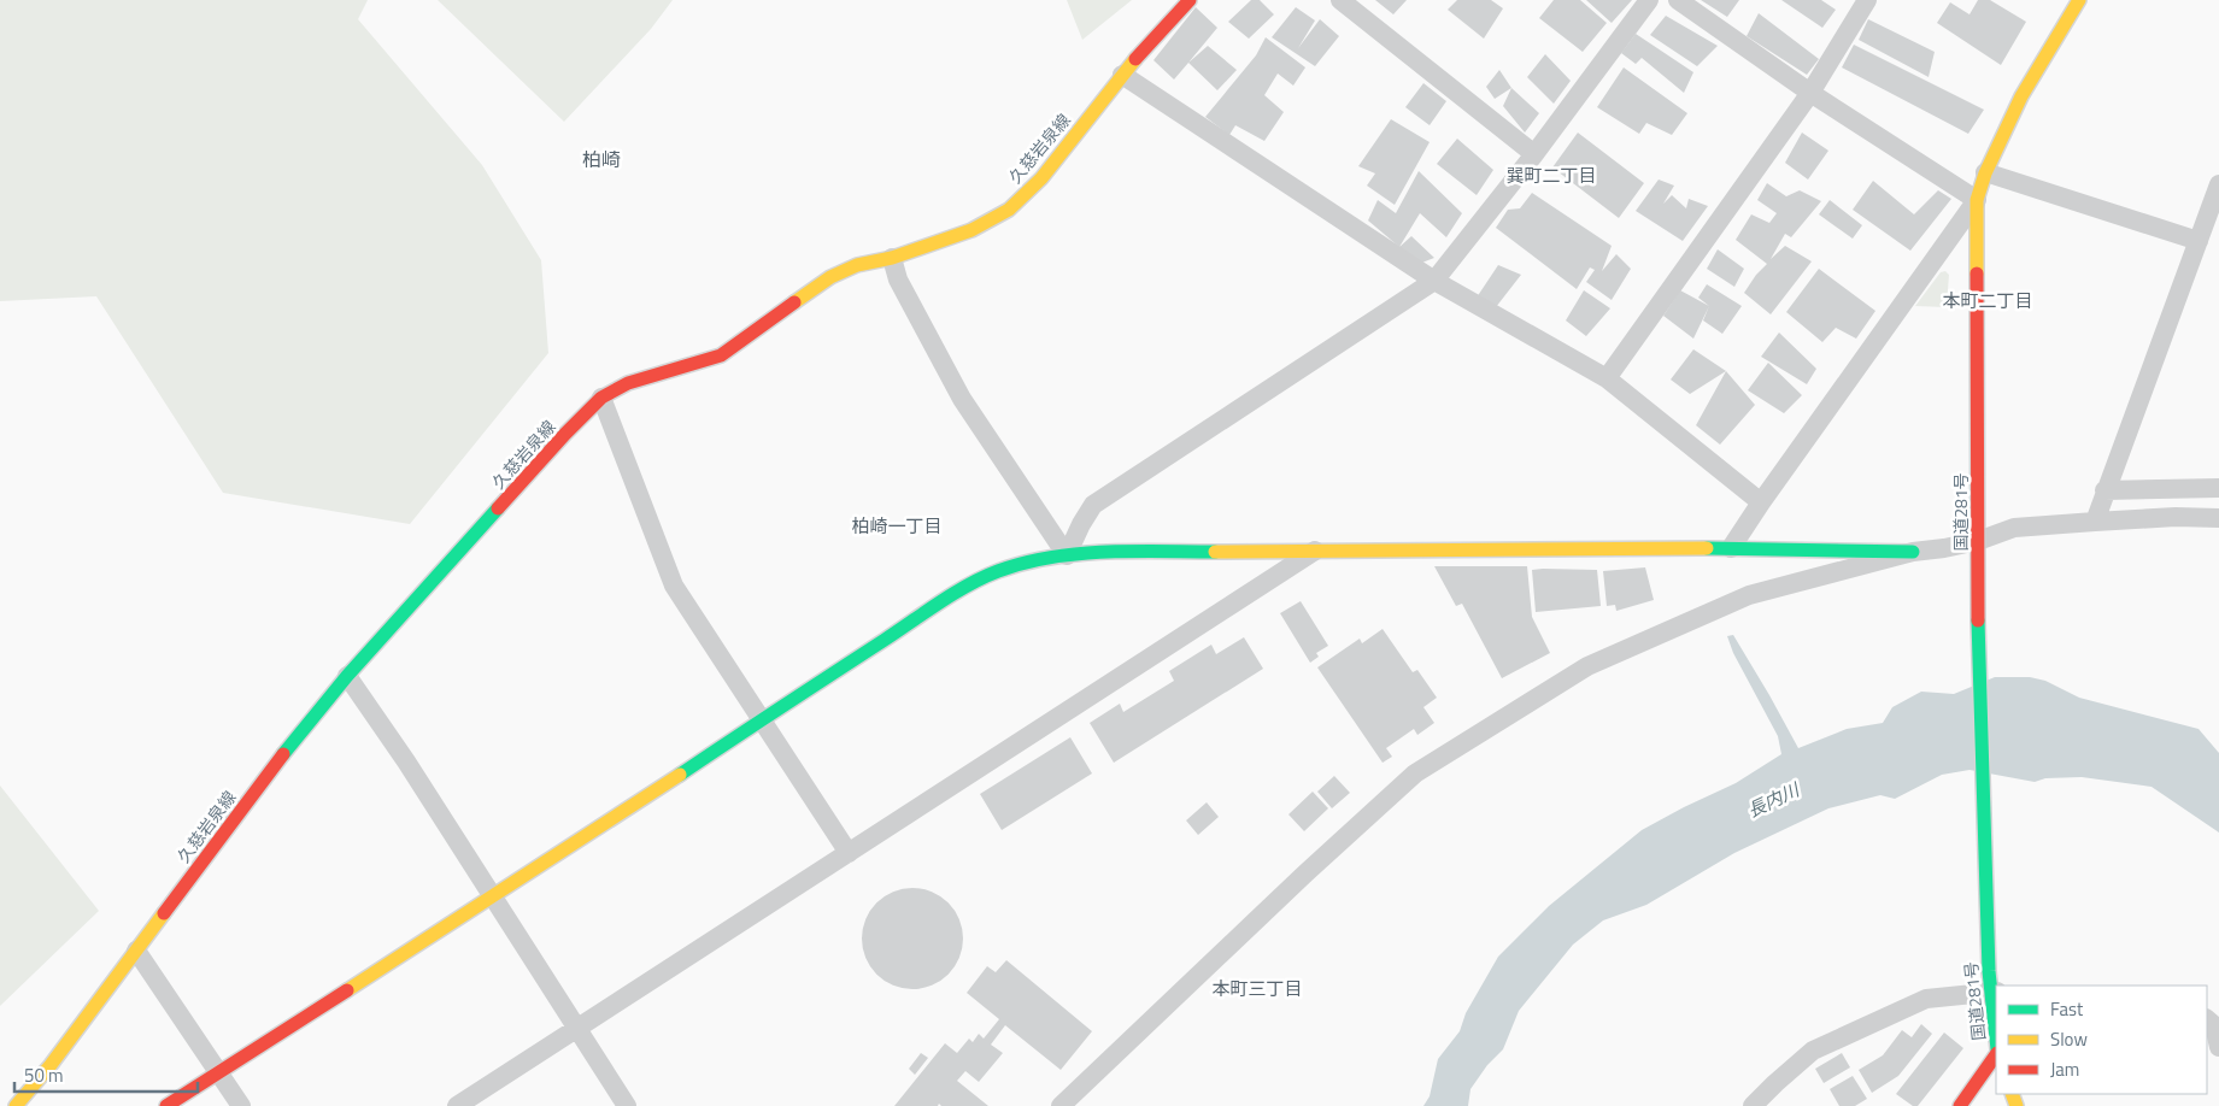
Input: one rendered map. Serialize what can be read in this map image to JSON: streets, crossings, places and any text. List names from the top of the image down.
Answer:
{
  "streets": {
    "main road": ["久慈岩泉線", "国道281号"]
  },
  "districts": [
    "柏崎",
    "巽町二丁目",
    "本町二丁目",
    "柏崎一丁目",
    "本町三丁目"
  ],
  "water": ["長内川"],
  "legend": ["Fast", "Slow", "Jam"],
  "scale_bar": "50 m"
}
